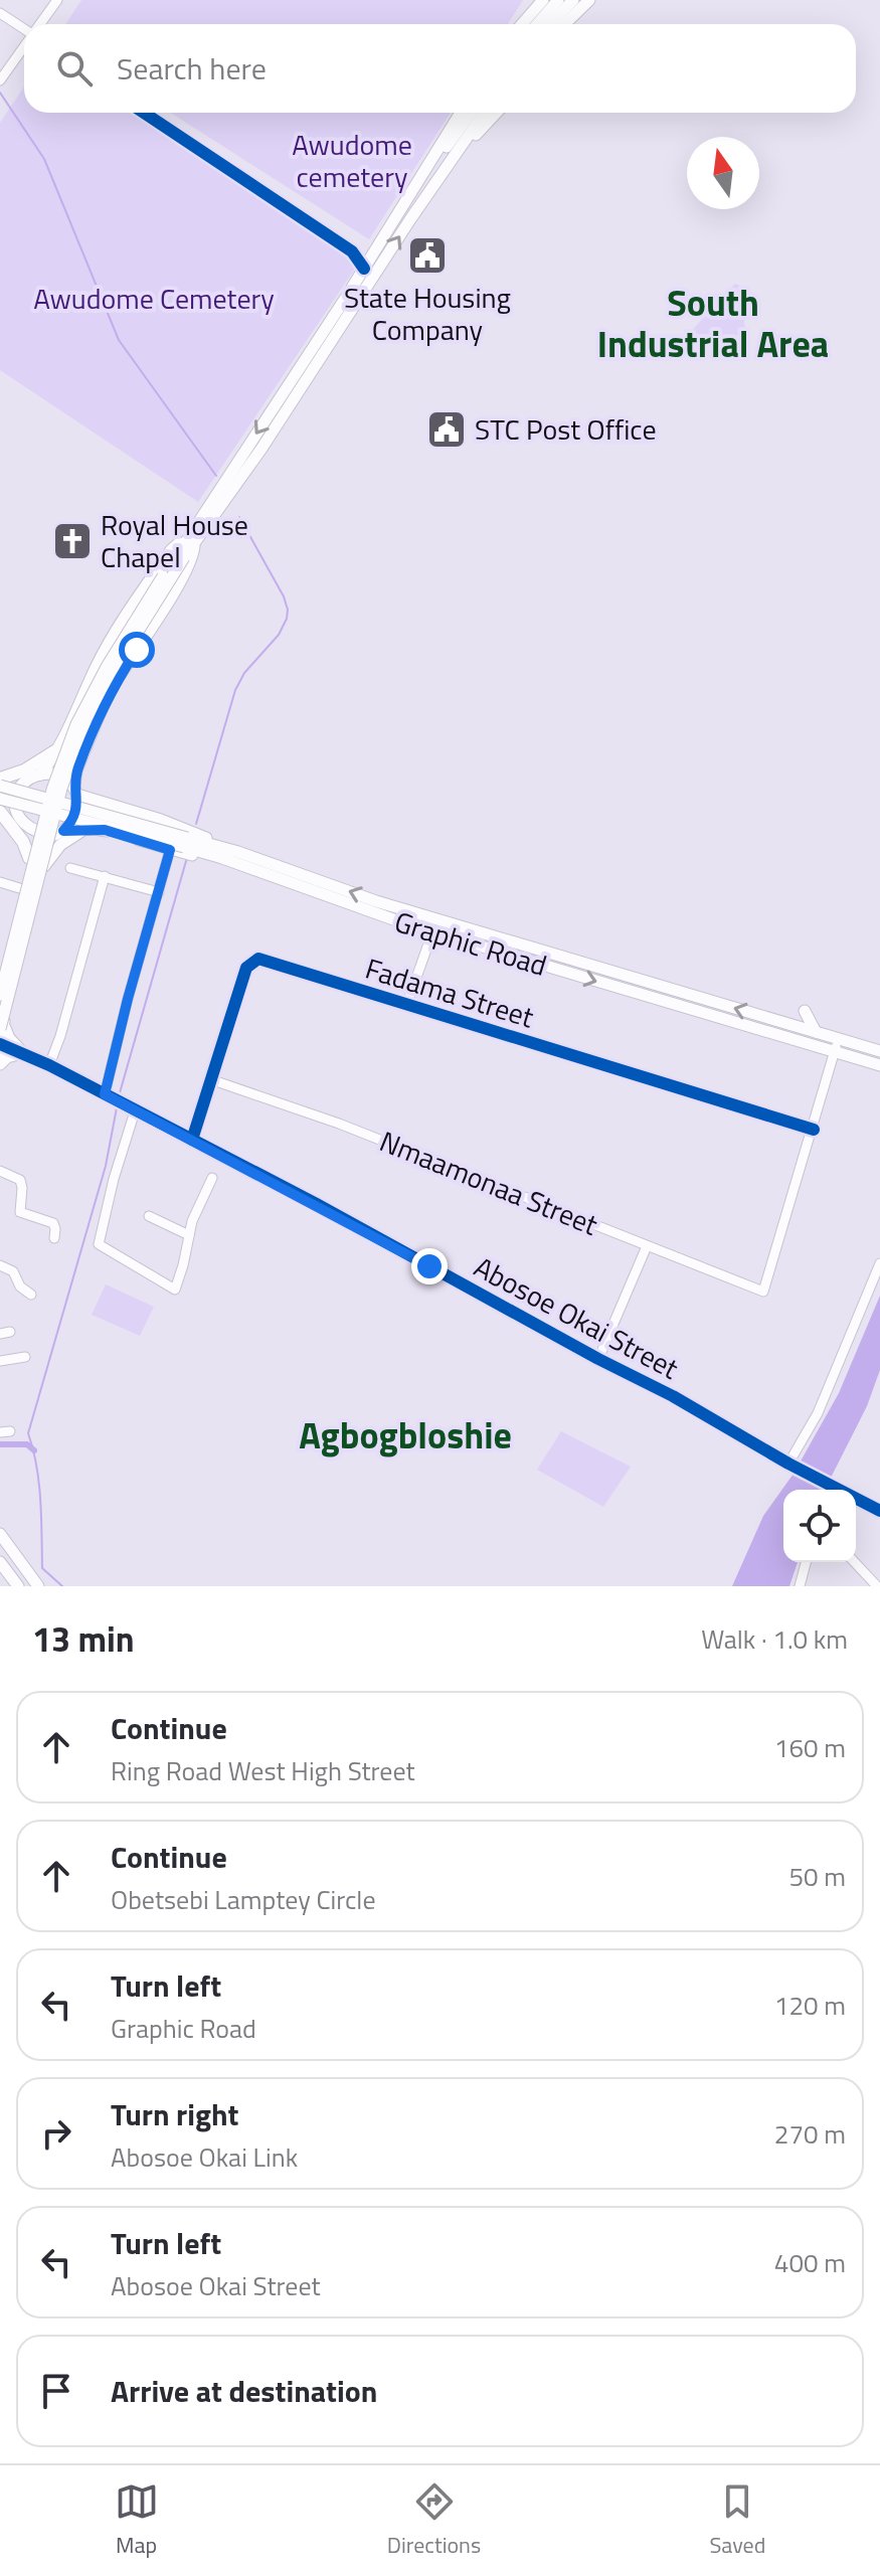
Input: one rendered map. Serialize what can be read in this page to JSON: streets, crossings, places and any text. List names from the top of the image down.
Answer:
{
  "streets": {
    "main road": ["Graphic Road"],
    "street": ["Fadama Street", "Nmaamonaa Street", "Abosoe Okai Street"]
  },
  "crossings": [
    ["Fadama Street", "Nmaamonaa Street"],
    ["Fadama Street", "Abosoe Okai Street"]
  ],
  "districts": ["South Industrial Area", "Agbogbloshie"],
  "parks": ["Awudome cemetery", "Awudome Cemetery"],
  "places": {
    "public building": ["State Housing Company", "STC Post Office"],
    "church": ["Royal House Chapel"]
  },
  "north": "top",
  "page": {
    "search": "Search here",
    "heading": ["13 min", "Walk · 1.0 km"],
    "list": [
      ["Continue", "Ring Road West High Street", "160 m"],
      ["Continue", "Obetsebi Lamptey Circle", "50 m"],
      ["Turn left", "Graphic Road", "120 m"],
      ["Turn right", "Abosoe Okai Link", "270 m"],
      ["Turn left", "Abosoe Okai Street", "400 m"],
      "Arrive at destination"
    ],
    "nav": ["Map", "Directions", "Saved"]
  }
}
